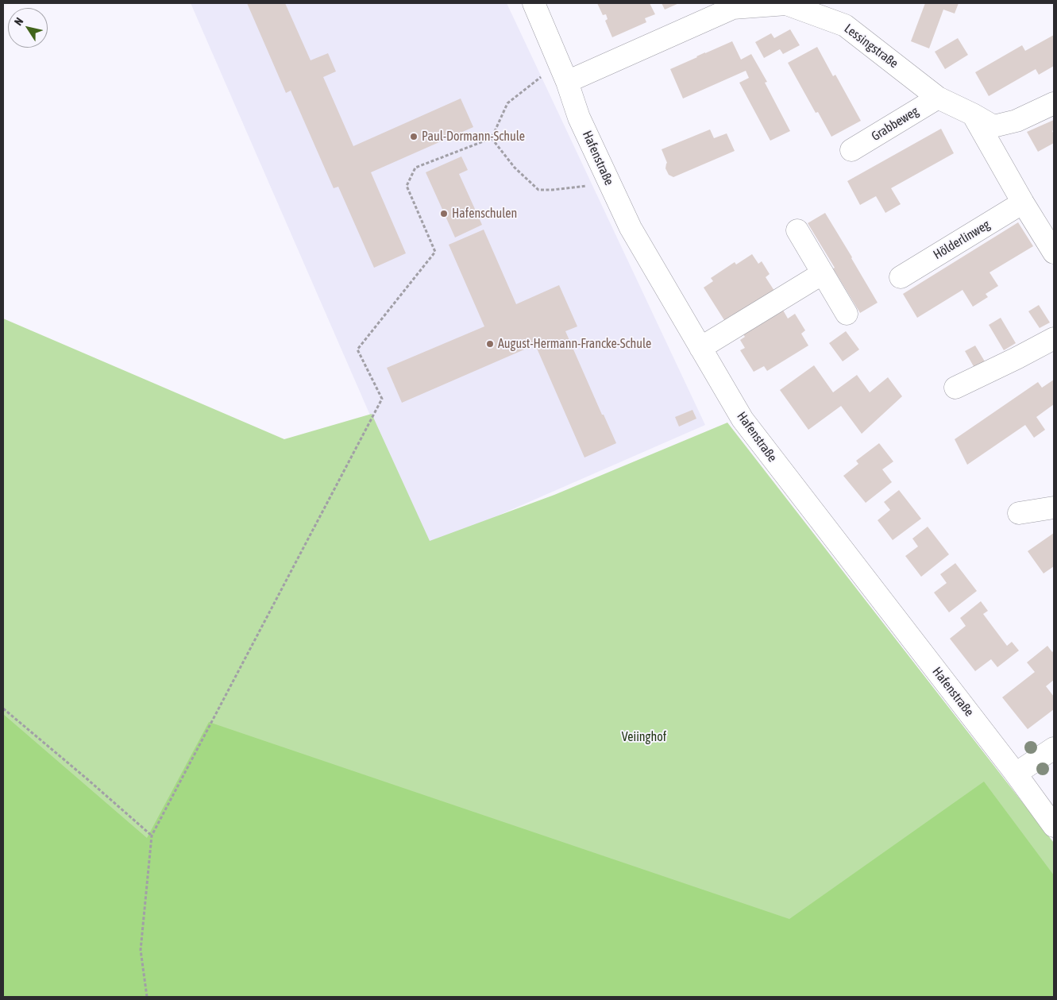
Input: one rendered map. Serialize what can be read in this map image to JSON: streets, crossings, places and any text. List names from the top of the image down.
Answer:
{
  "streets": {
    "street": [
      "Lessingstraße",
      "Grabbeweg",
      "Hafenstraße",
      "Hölderlinweg"
    ]
  },
  "crossings": [
    ["Lessingstraße", "Grabbeweg"],
    ["Lessingstraße", "Hafenstraße"]
  ],
  "parks": ["Veiinghof"],
  "places": ["Paul-Dormann-Schule", "Hafenschulen", "August-Hermann-Francke-Schule"],
  "north": "top left"
}
